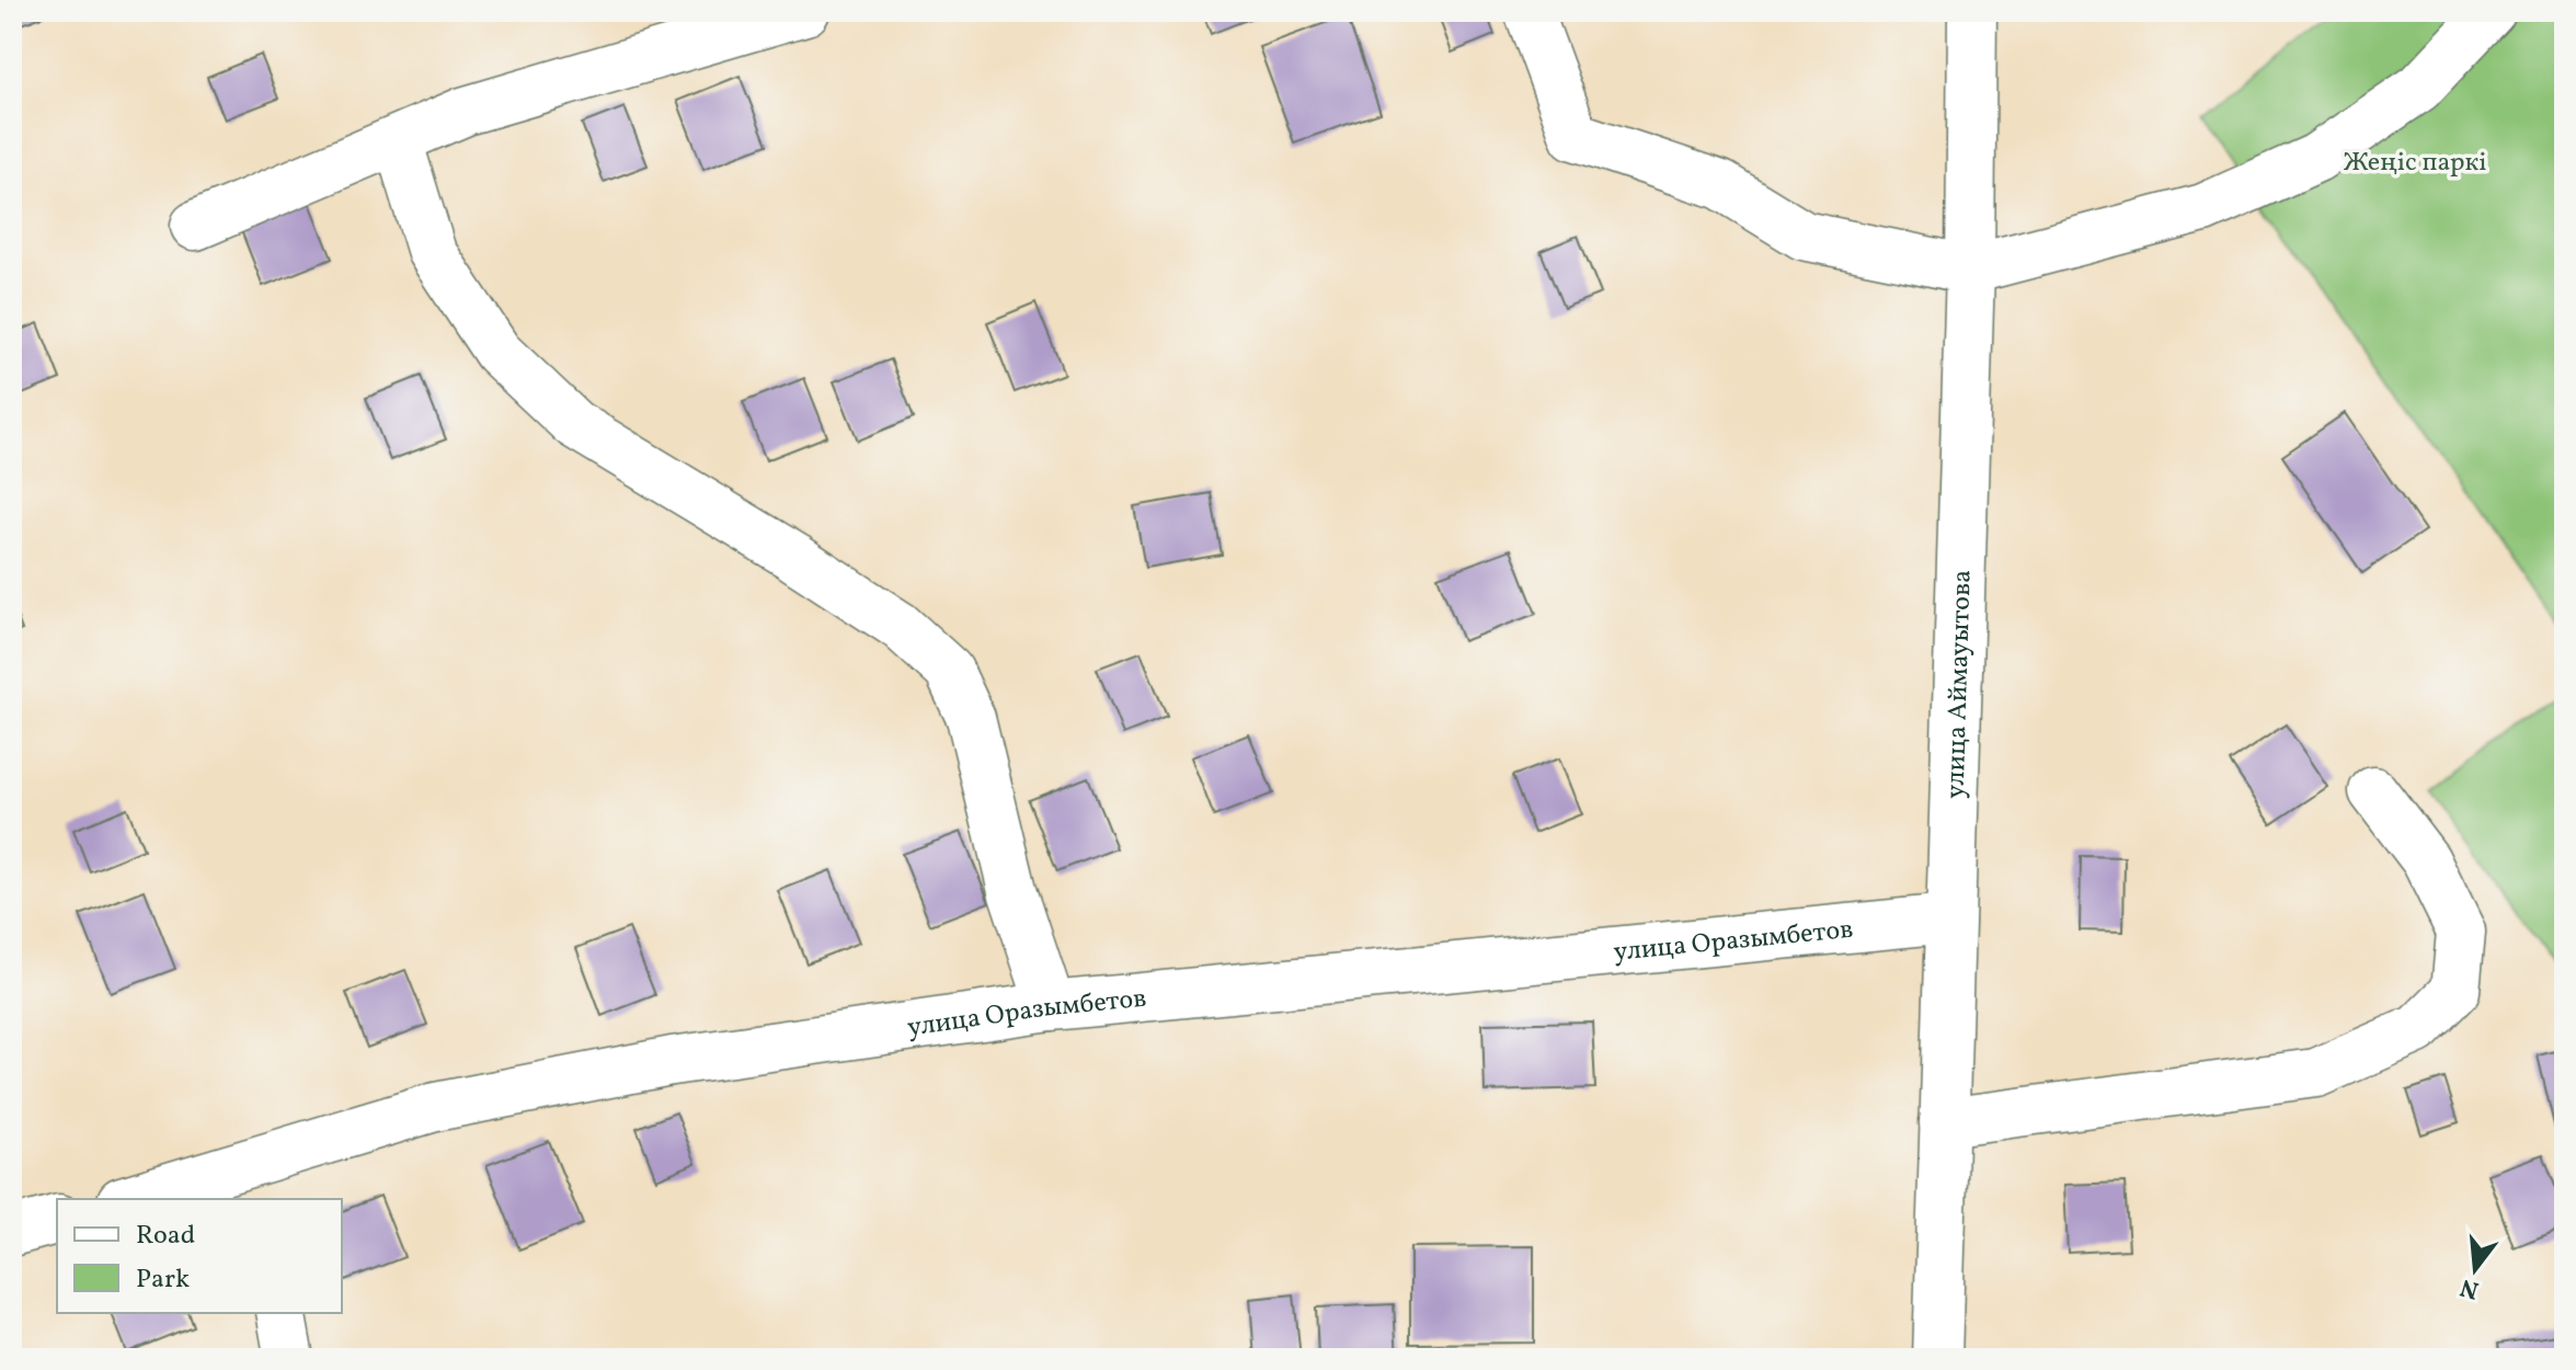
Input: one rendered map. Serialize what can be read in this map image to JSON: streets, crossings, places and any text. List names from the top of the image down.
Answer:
{
  "streets": {
    "street": ["улица Аймауытова", "улица Оразымбетов"]
  },
  "crossings": [
    ["улица Аймауытова", "улица Оразымбетов"]
  ],
  "parks": ["Жеңіс паркі"],
  "legend": ["Road", "Park"],
  "north": "bottom"
}
